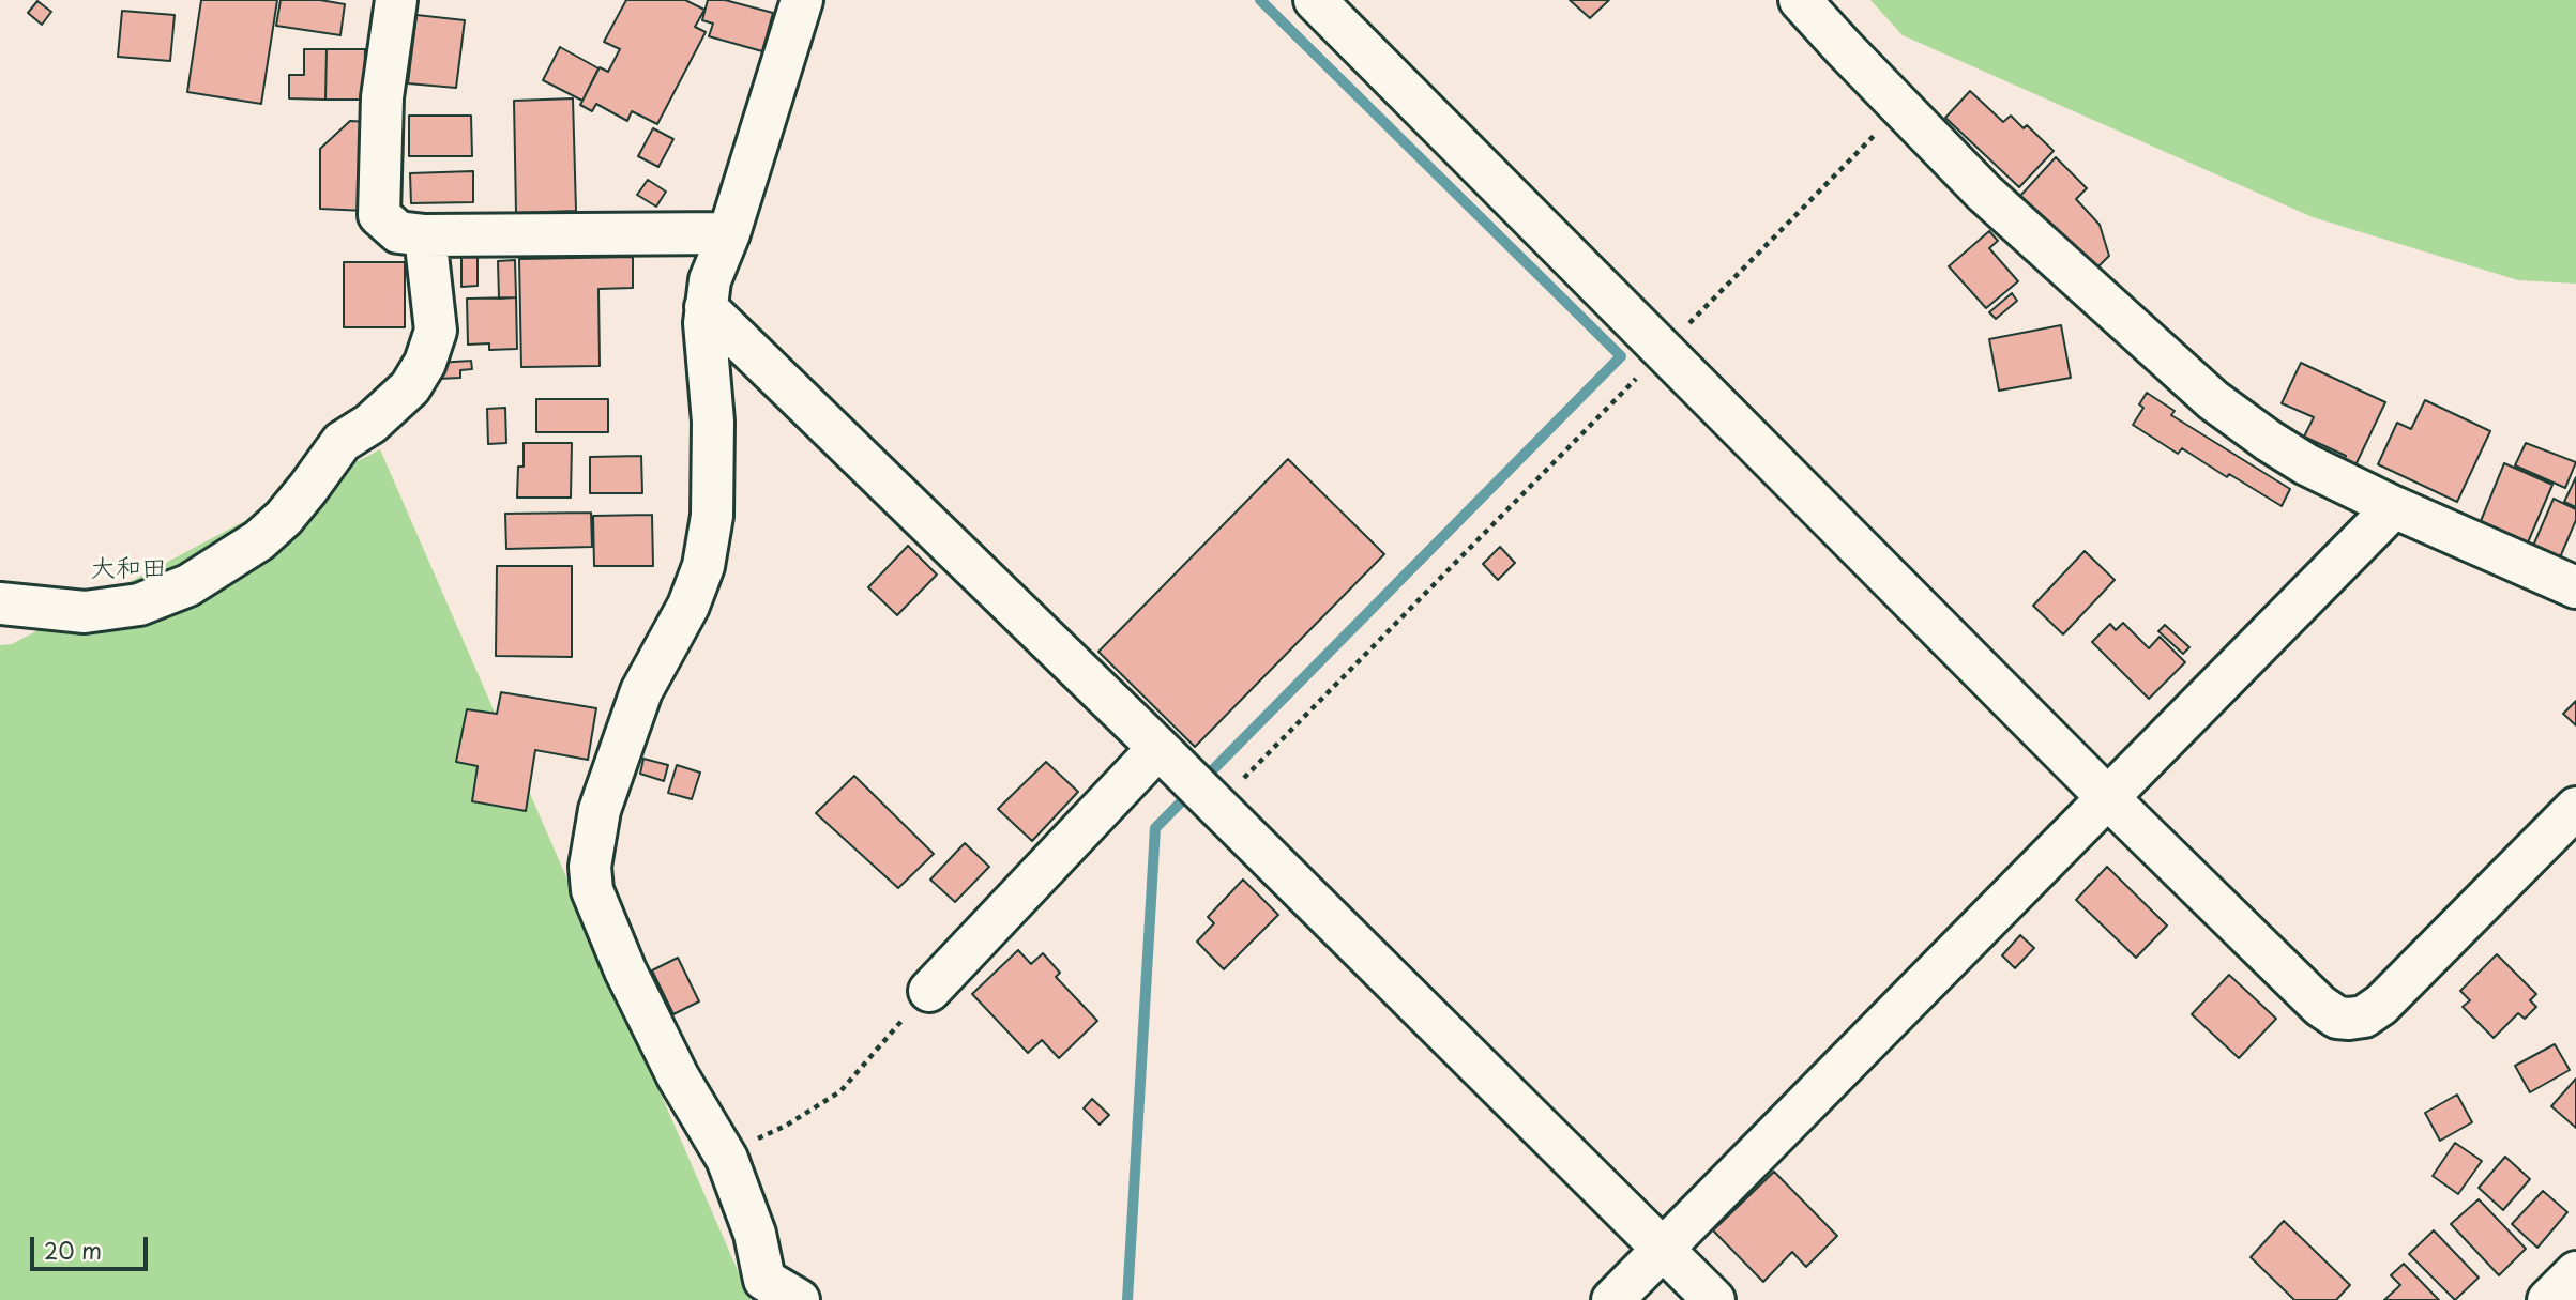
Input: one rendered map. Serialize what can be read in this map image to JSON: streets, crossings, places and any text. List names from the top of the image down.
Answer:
{
  "districts": ["大和田"],
  "scale_bar": "20 m"
}
